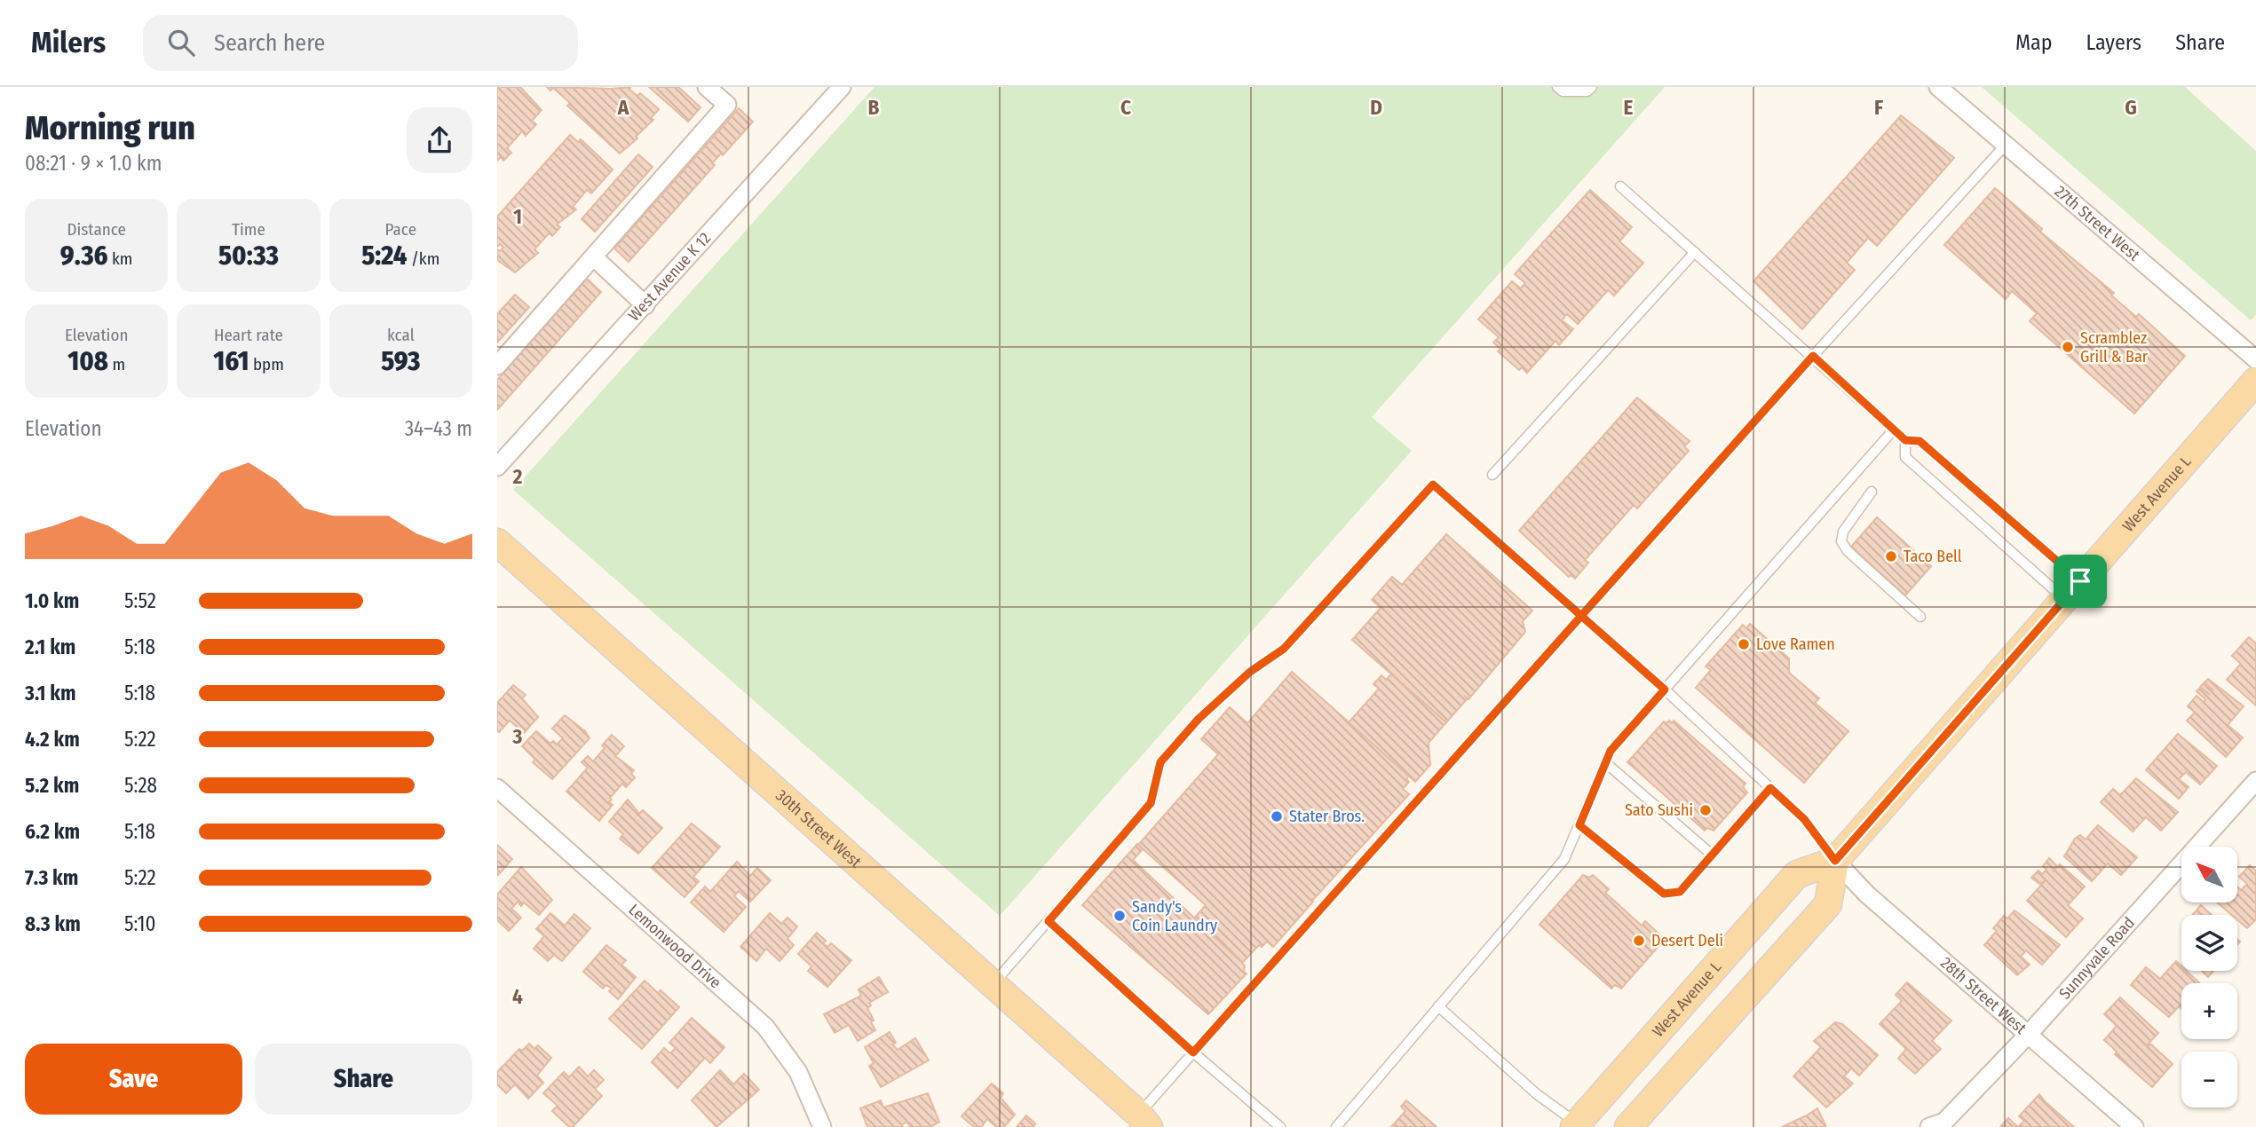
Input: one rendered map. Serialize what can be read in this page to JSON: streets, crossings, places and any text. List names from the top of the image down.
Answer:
{
  "streets": {
    "main road": ["West Avenue L", "30th Street West"],
    "street": [
      "27th Street West",
      "West Avenue K 12",
      "Lemonwood Drive",
      "Sunnyvale Road",
      "28th Street West"
    ]
  },
  "crossings": [
    ["West Avenue L", "28th Street West"],
    ["Sunnyvale Road", "28th Street West"]
  ],
  "places": [
    "Scramblez Grill & Bar",
    "Taco Bell",
    "Love Ramen",
    "Sato Sushi",
    "Stater Bros.",
    "Sandy's Coin Laundry",
    "Desert Deli"
  ],
  "north": "top left",
  "page": {
    "header": "Milers",
    "search": "Search here",
    "nav": ["Map", "Layers", "Share"],
    "heading": ["Morning run", "08:21 · 9 × 1.0 km"],
    "stats": [
      ["Distance", "9.36 km"],
      ["Time", "50:33"],
      ["Pace", "5:24 /km"],
      ["Elevation", "108 m"],
      ["Heart rate", "161 bpm"],
      ["kcal", "593"]
    ],
    "chart": ["Elevation", "34–43 m"],
    "list": [
      {
        "name": "1.0 km",
        "note": "5:52"
      },
      {
        "name": "2.1 km",
        "note": "5:18"
      },
      {
        "name": "3.1 km",
        "note": "5:18"
      },
      {
        "name": "4.2 km",
        "note": "5:22"
      },
      {
        "name": "5.2 km",
        "note": "5:28"
      },
      {
        "name": "6.2 km",
        "note": "5:18"
      },
      {
        "name": "7.3 km",
        "note": "5:22"
      },
      {
        "name": "8.3 km",
        "note": "5:10"
      }
    ],
    "map_buttons": ["+", "−"],
    "buttons": ["Save", "Share"]
  },
  "grid": {
    "columns": [
      "A",
      "B",
      "C",
      "D",
      "E",
      "F",
      "G"
    ],
    "rows": [
      "1",
      "2",
      "3",
      "4"
    ]
  }
}
